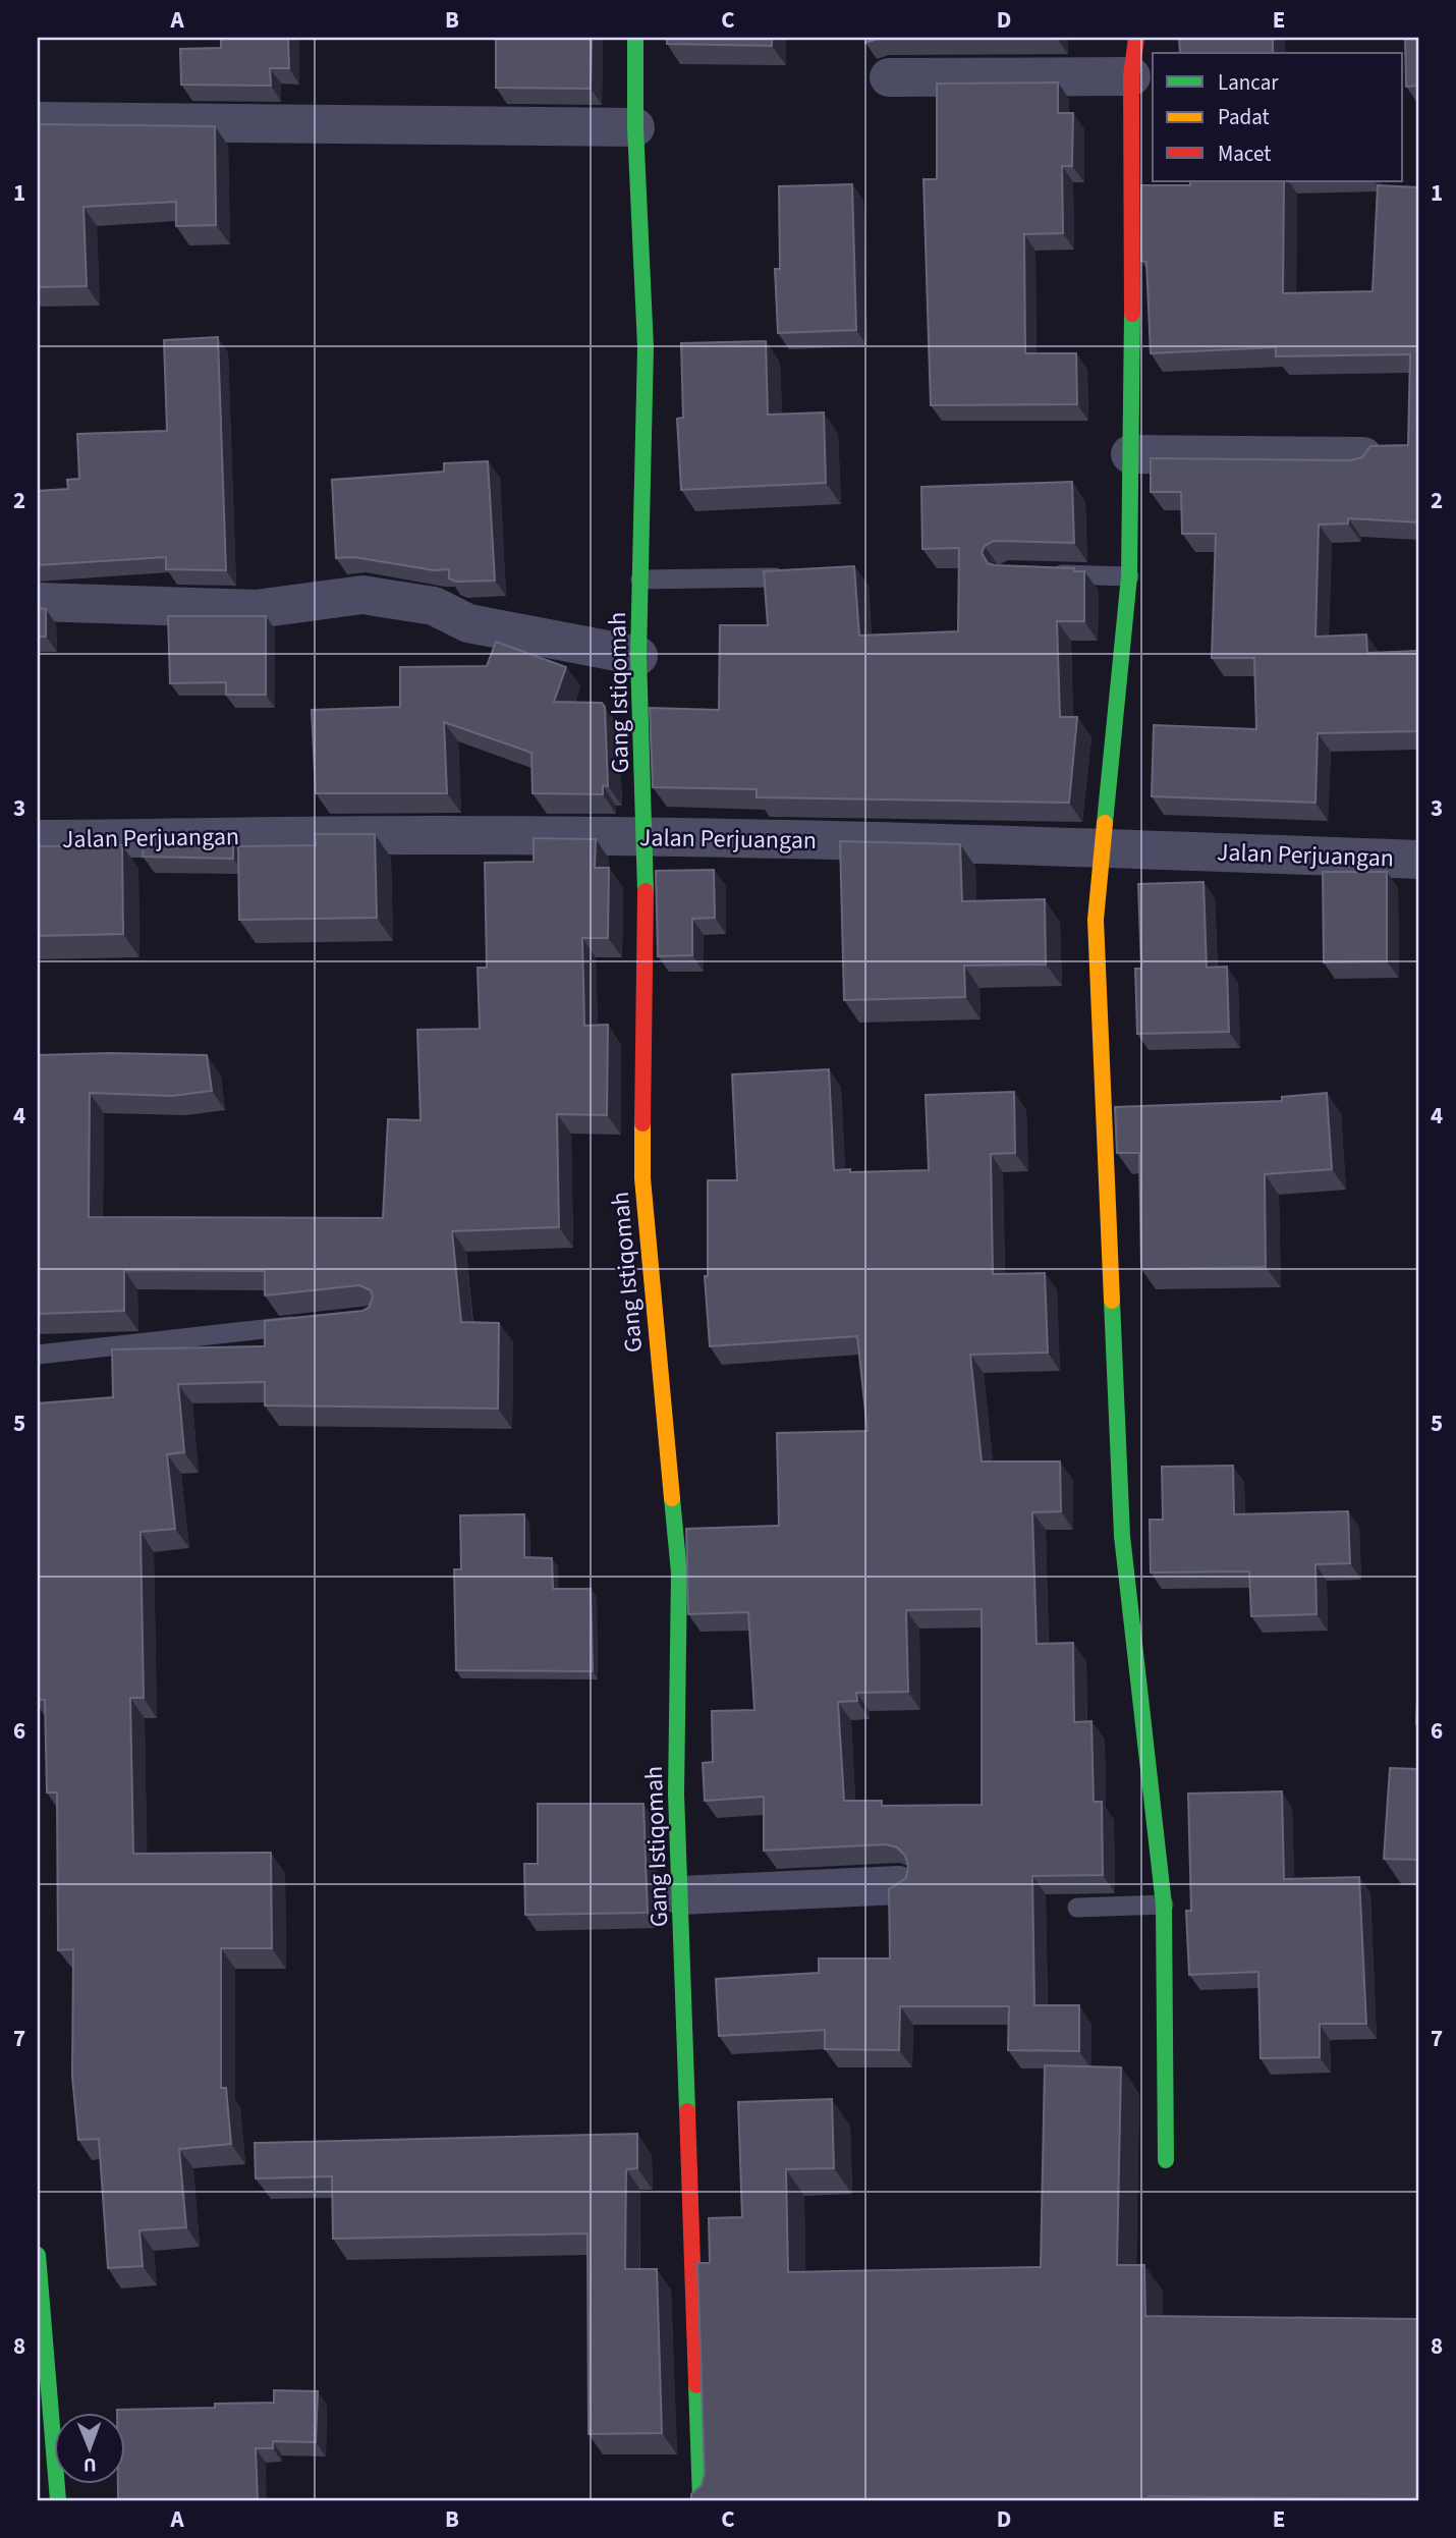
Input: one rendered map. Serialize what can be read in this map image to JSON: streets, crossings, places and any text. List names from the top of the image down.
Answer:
{
  "streets": {
    "street": ["Gang Istiqomah", "Jalan Perjuangan"]
  },
  "crossings": [
    ["Gang Istiqomah", "Jalan Perjuangan"]
  ],
  "legend": ["Lancar", "Padat", "Macet"],
  "north": "bottom",
  "grid": {
    "columns": [
      "A",
      "B",
      "C",
      "D",
      "E"
    ],
    "rows": [
      "1",
      "2",
      "3",
      "4",
      "5",
      "6",
      "7",
      "8"
    ]
  }
}
